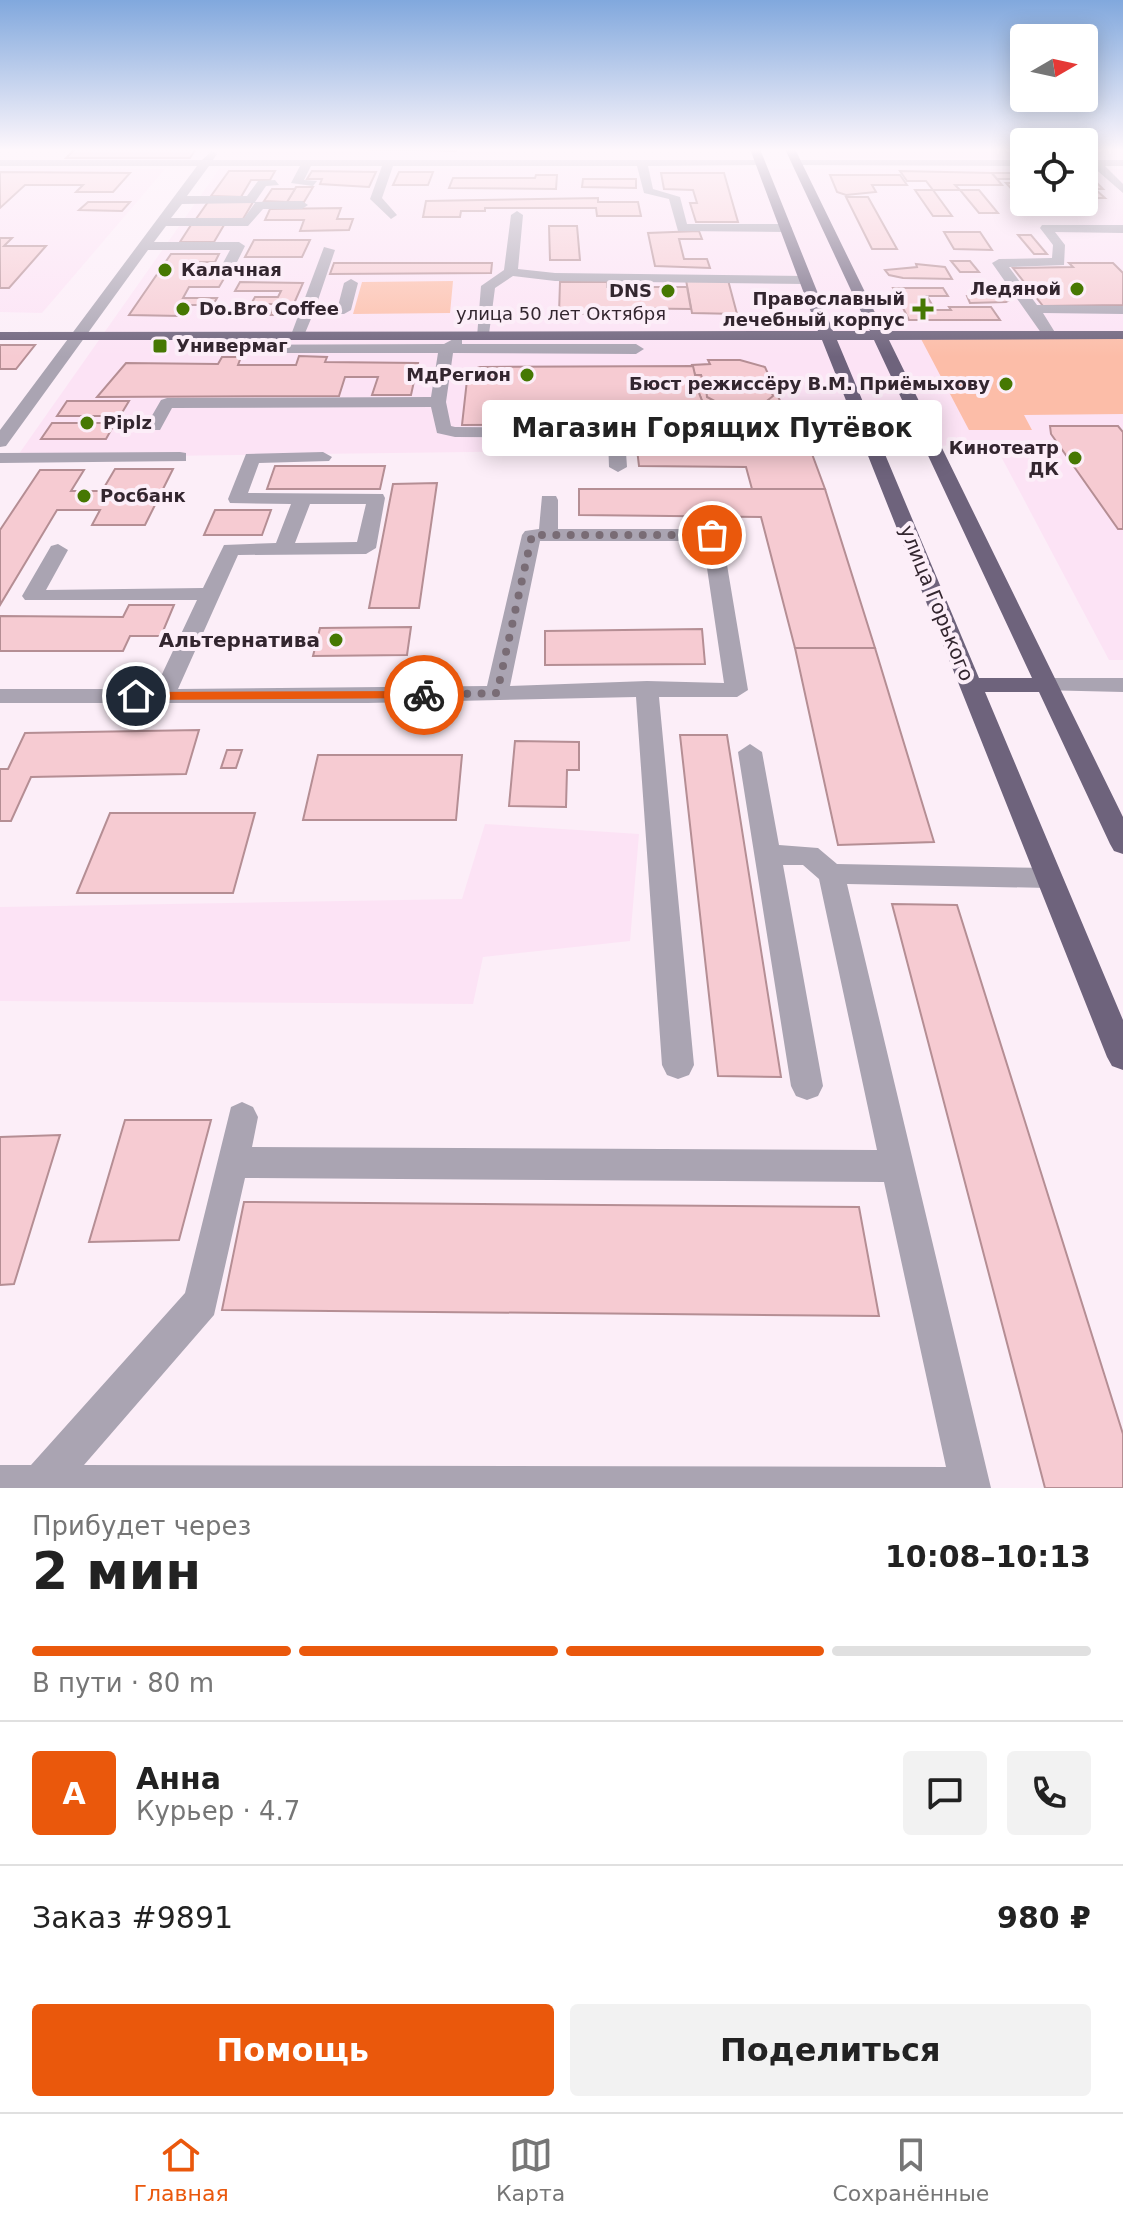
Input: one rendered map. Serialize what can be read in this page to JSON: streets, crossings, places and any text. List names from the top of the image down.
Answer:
{
  "streets": {
    "main road": ["улица 50 лет Октября", "улица Горького"]
  },
  "crossings": [
    ["улица 50 лет Октября", "улица Горького"]
  ],
  "places": {
    "other": [
      "Калачная",
      "Ледяной",
      "DNS",
      "Do.Bro Coffee",
      "МдРегион",
      "Бюст режиссёру В.М. Приёмыхову",
      "Piplz",
      "Кинотеатр ДК",
      "Росбанк",
      "Магазин Горящих Путёвок",
      "Альтернатива"
    ],
    "health": ["Православный лечебный корпус"],
    "transit": ["Универмаг"]
  },
  "north": "right",
  "page": {
    "bubble": "Магазин Горящих Путёвок",
    "heading": ["2 мин", "Прибудет через", "10:08–10:13"],
    "panel": [
      "Анна",
      "Курьер · 4.7",
      "Заказ #9891",
      "980 ₽"
    ],
    "bar": "В пути · 80 m",
    "round": "А",
    "buttons": ["Помощь", "Поделиться"],
    "tabs": ["Главная", "Карта", "Сохранённые"]
  }
}
